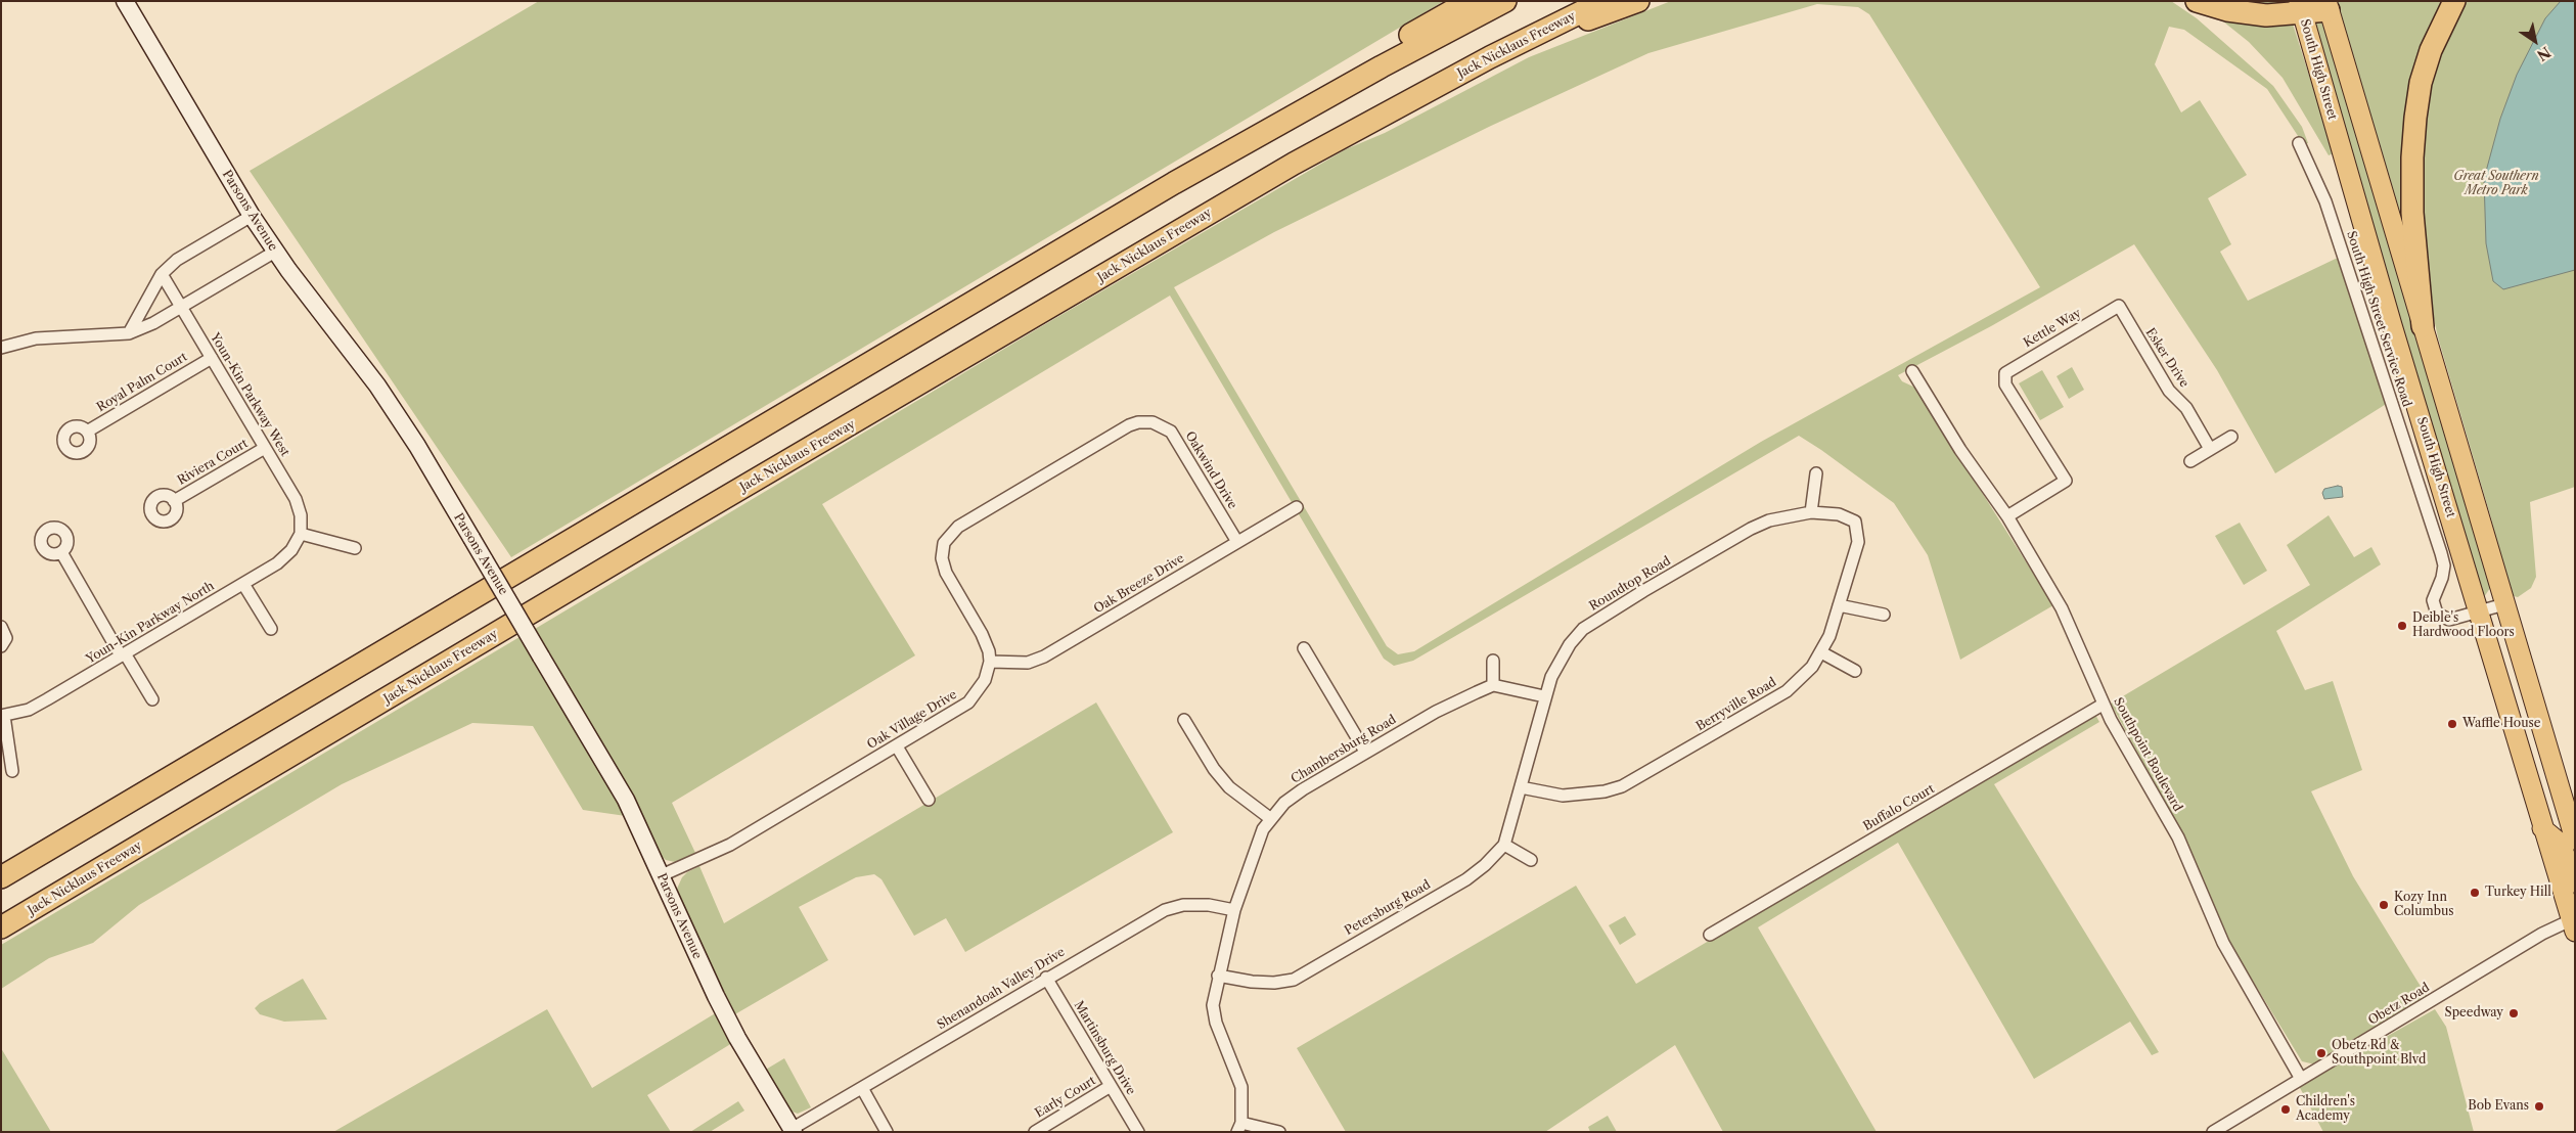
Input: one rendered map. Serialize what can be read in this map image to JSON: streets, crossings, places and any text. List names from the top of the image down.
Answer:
{
  "streets": {
    "highway": ["Jack Nicklaus Freeway"],
    "main road": ["South High Street"],
    "street": [
      "Parsons Avenue",
      "South High Street Service Road",
      "Kettle Way",
      "Esker Drive",
      "Royal Palm Court",
      "Youn-Kin Parkway West",
      "Riviera Court",
      "Oakwind Drive",
      "Oak Breeze Drive",
      "Roundtop Road",
      "Youn-Kin Parkway North",
      "Berryville Road",
      "Oak Village Drive",
      "Chambersburg Road",
      "Southpoint Boulevard",
      "Buffalo Court",
      "Petersburg Road",
      "Shenandoah Valley Drive",
      "Obetz Road",
      "Martinsburg Drive",
      "Early Court"
    ]
  },
  "crossings": [
    ["South High Street", "South High Street Service Road"],
    ["South High Street", "Obetz Road"],
    ["Parsons Avenue", "Oak Village Drive"],
    ["Parsons Avenue", "Shenandoah Valley Drive"],
    ["Kettle Way", "Esker Drive"],
    ["Kettle Way", "Southpoint Boulevard"],
    ["Royal Palm Court", "Youn-Kin Parkway West"],
    ["Youn-Kin Parkway West", "Riviera Court"],
    ["Youn-Kin Parkway West", "Youn-Kin Parkway North"],
    ["Oakwind Drive", "Oak Breeze Drive"],
    ["Oakwind Drive", "Oak Village Drive"],
    ["Oak Breeze Drive", "Oak Village Drive"],
    ["Roundtop Road", "Berryville Road"],
    ["Roundtop Road", "Petersburg Road"],
    ["Berryville Road", "Petersburg Road"],
    ["Chambersburg Road", "Petersburg Road"],
    ["Chambersburg Road", "Shenandoah Valley Drive"],
    ["Southpoint Boulevard", "Buffalo Court"],
    ["Southpoint Boulevard", "Obetz Road"],
    ["Shenandoah Valley Drive", "Martinsburg Drive"],
    ["Martinsburg Drive", "Early Court"]
  ],
  "parks": ["Great Southern Metro Park"],
  "places": [
    "Deible's Hardwood Floors",
    "Waffle House",
    "Turkey Hill",
    "Kozy Inn Columbus",
    "Speedway",
    "Obetz Rd & Southpoint Blvd",
    "Bob Evans",
    "Children's Academy"
  ],
  "north": "bottom right"
}
